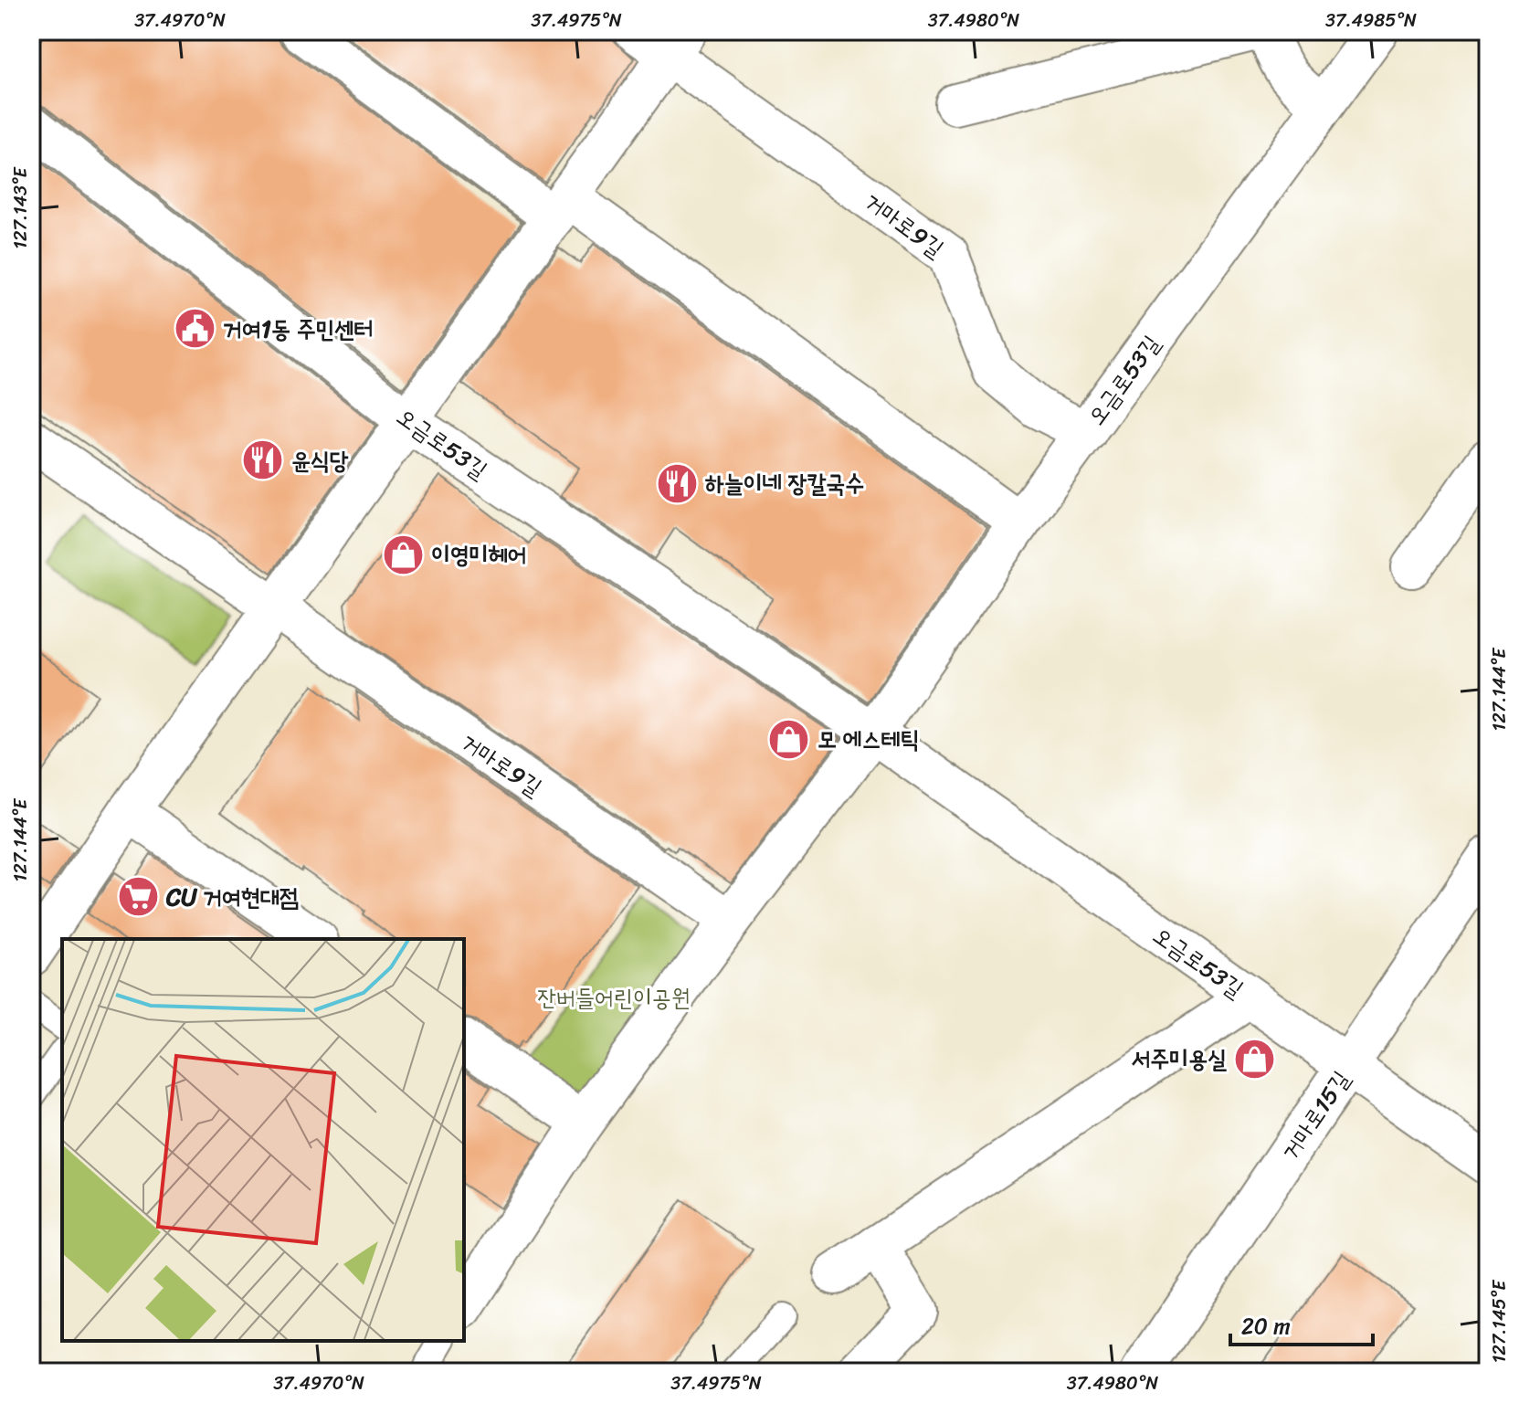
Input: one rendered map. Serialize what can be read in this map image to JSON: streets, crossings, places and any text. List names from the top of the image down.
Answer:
{
  "streets": {
    "street": ["거마로9길", "오금로53길", "거마로15길"]
  },
  "crossings": [
    ["거마로9길", "오금로53길"],
    ["오금로53길", "거마로15길"]
  ],
  "parks": ["잔버들어린이공원"],
  "places": {
    "public building": ["거여1동 주민센터"],
    "restaurant": ["윤식당", "하늘이네 장칼국수"],
    "shop": ["이영미헤어", "모 에스테틱", "서주미용실"],
    "supermarket": ["CU 거여현대점"]
  },
  "scale_bar": "20 m",
  "coordinates": [
    "37.4970°N",
    "37.4975°N",
    "37.4980°N",
    "37.4985°N",
    "127.143°E",
    "127.144°E",
    "127.145°E"
  ]
}
